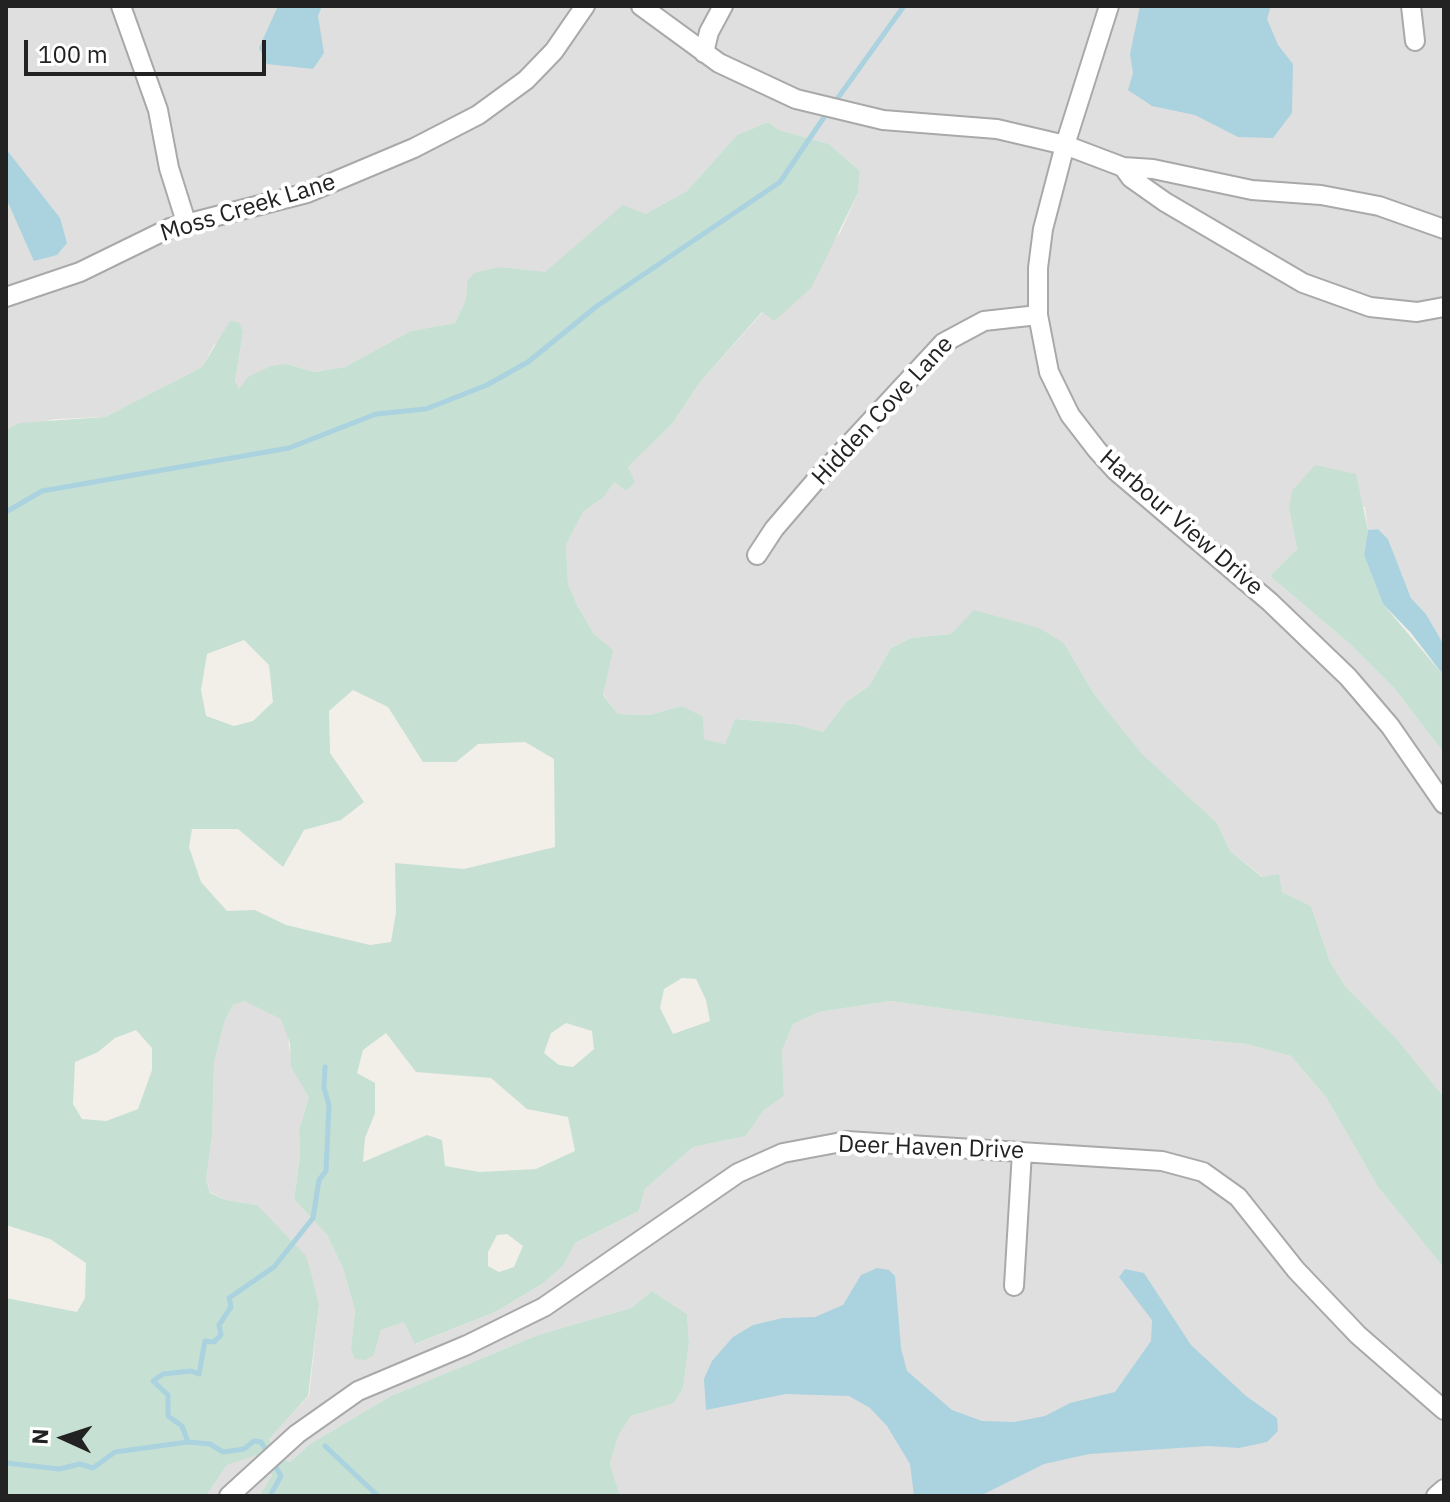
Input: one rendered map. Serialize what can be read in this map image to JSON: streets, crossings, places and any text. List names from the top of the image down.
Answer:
{
  "streets": {
    "street": [
      "Moss Creek Lane",
      "Hidden Cove Lane",
      "Harbour View Drive",
      "Deer Haven Drive"
    ]
  },
  "crossings": [
    ["Hidden Cove Lane", "Harbour View Drive"]
  ],
  "scale_bar": "100 m",
  "north": "left"
}
